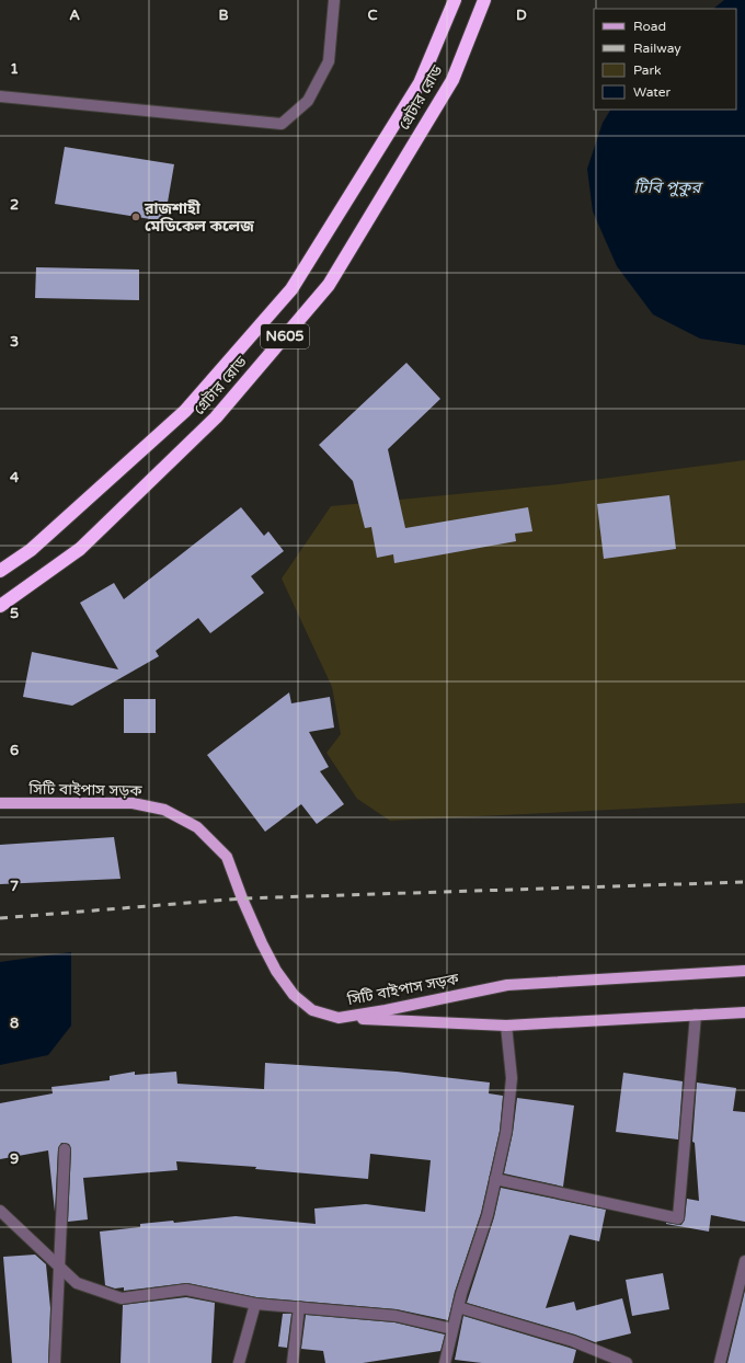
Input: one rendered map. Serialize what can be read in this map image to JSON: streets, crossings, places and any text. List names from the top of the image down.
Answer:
{
  "streets": {
    "highway": ["গ্রেটার রোড", "N605"],
    "main road": ["সিটি বাইপাস সড়ক"]
  },
  "water": ["টিবি পুকুর"],
  "places": ["রাজশাহী মেডিকেল কলেজ"],
  "legend": [
    "Road",
    "Railway",
    "Park",
    "Water"
  ],
  "grid": {
    "columns": [
      "A",
      "B",
      "C",
      "D"
    ],
    "rows": [
      "1",
      "2",
      "3",
      "4",
      "5",
      "6",
      "7",
      "8",
      "9"
    ]
  }
}
